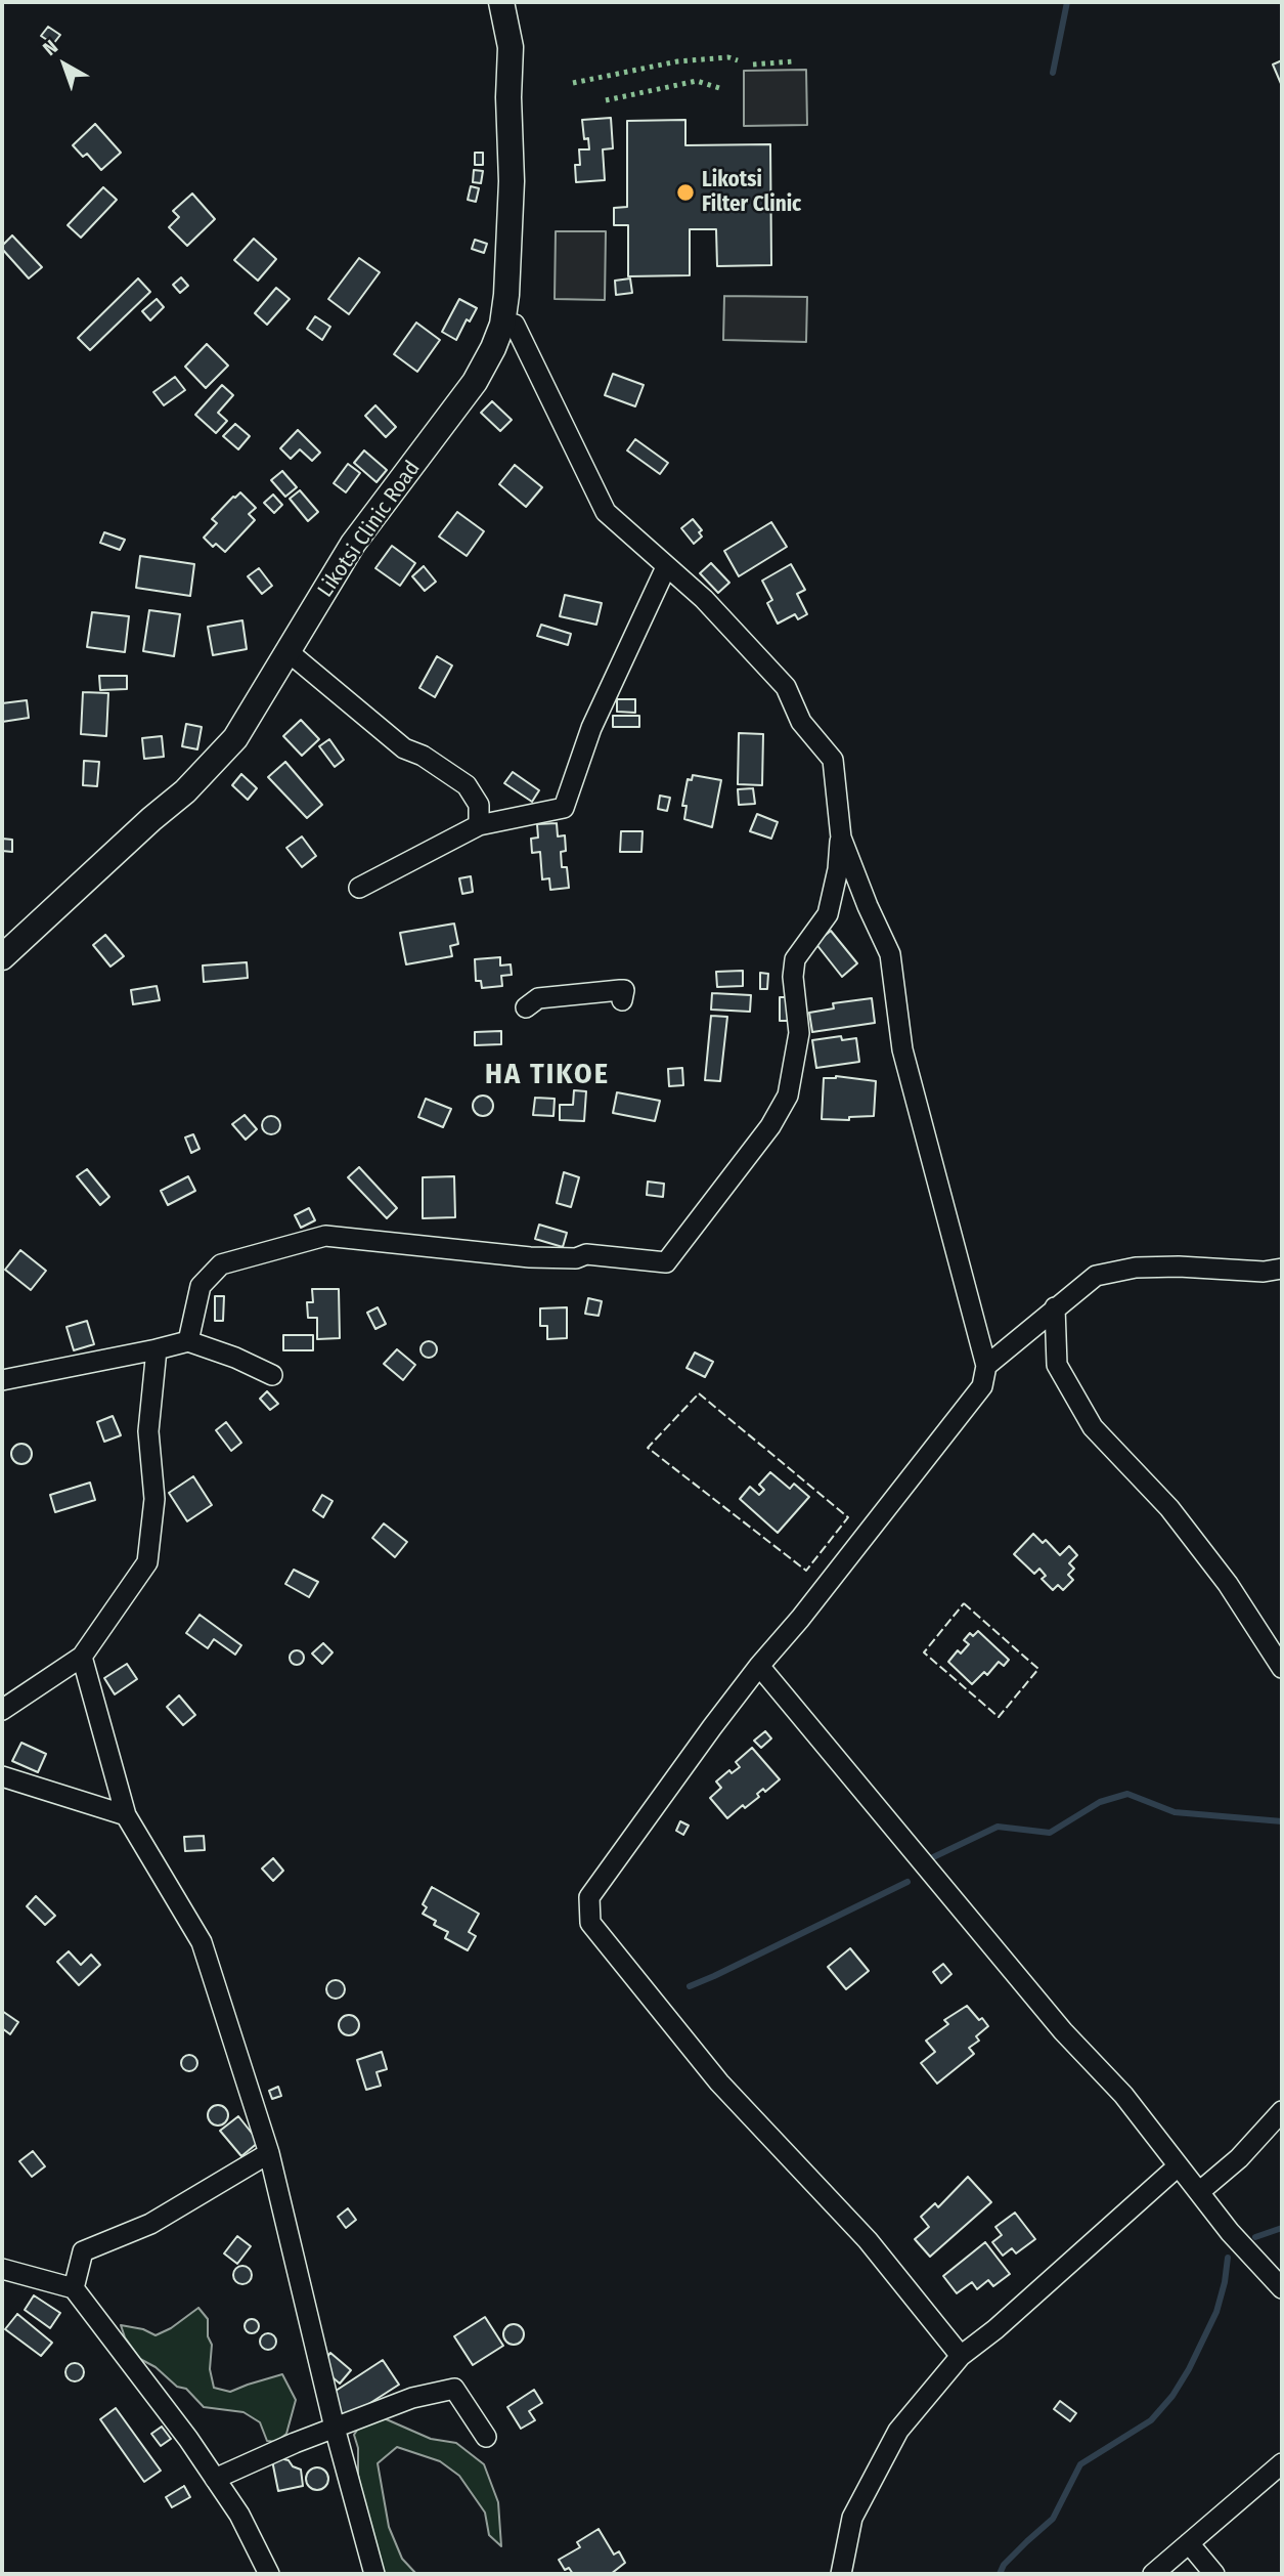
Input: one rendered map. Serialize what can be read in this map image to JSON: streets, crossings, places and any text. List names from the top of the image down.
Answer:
{
  "streets": {
    "street": ["Likotsi Clinic Road"]
  },
  "districts": ["HA TIKOE"],
  "places": ["Likotsi Filter Clinic"],
  "north": "top left"
}
